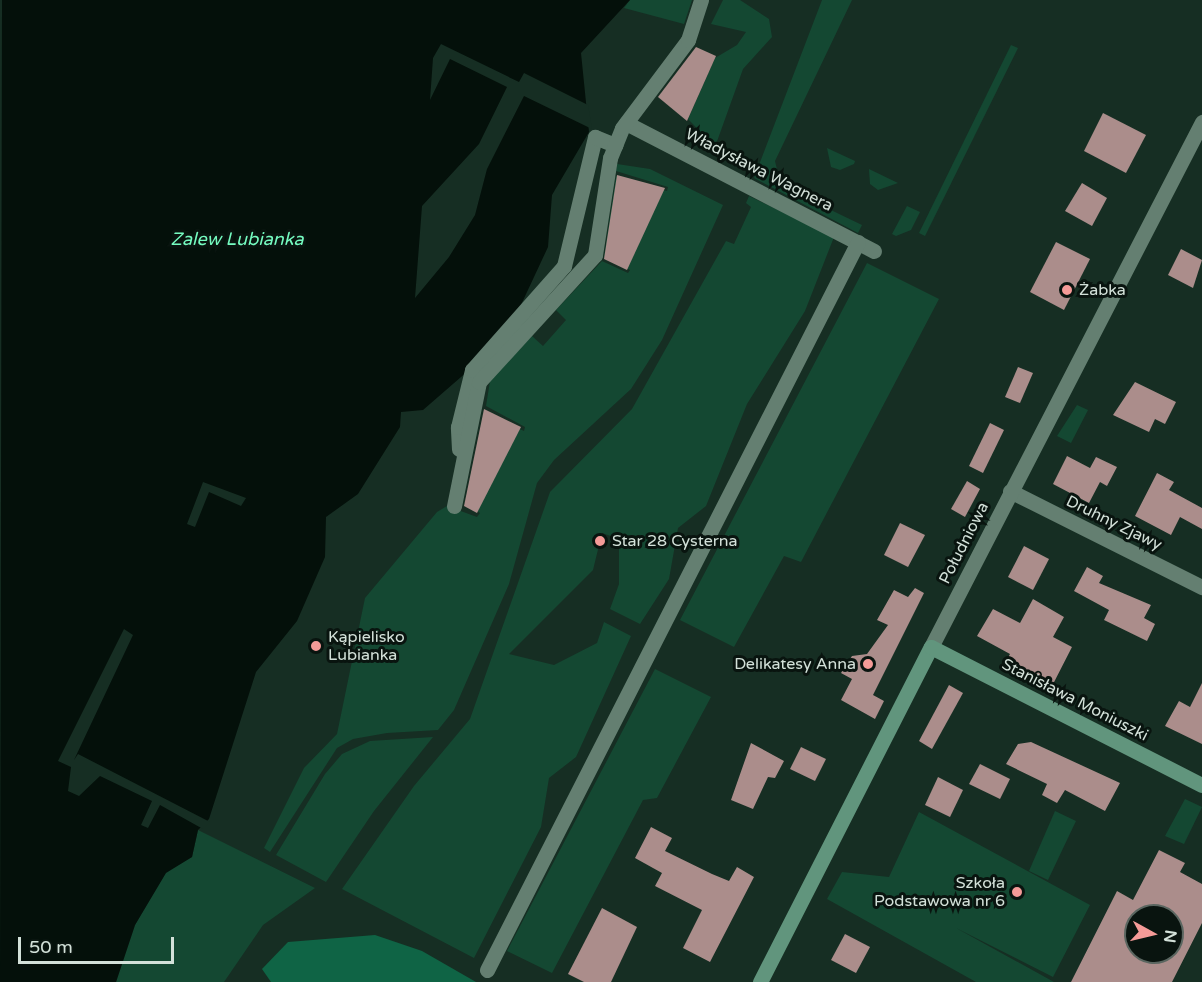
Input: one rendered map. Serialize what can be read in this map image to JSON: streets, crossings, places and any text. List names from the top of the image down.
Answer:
{
  "streets": {
    "street": [
      "Władysława Wagnera",
      "Druhny Zjawy",
      "Południowa",
      "Stanisława Moniuszki"
    ]
  },
  "crossings": [
    ["Druhny Zjawy", "Południowa"],
    ["Południowa", "Stanisława Moniuszki"]
  ],
  "water": ["Zalew Lubianka"],
  "places": [
    "Żabka",
    "Star 28 Cysterna",
    "Kąpielisko Lubianka",
    "Delikatesy Anna",
    "Szkoła Podstawowa nr 6"
  ],
  "scale_bar": "50 m",
  "north": "right"
}
